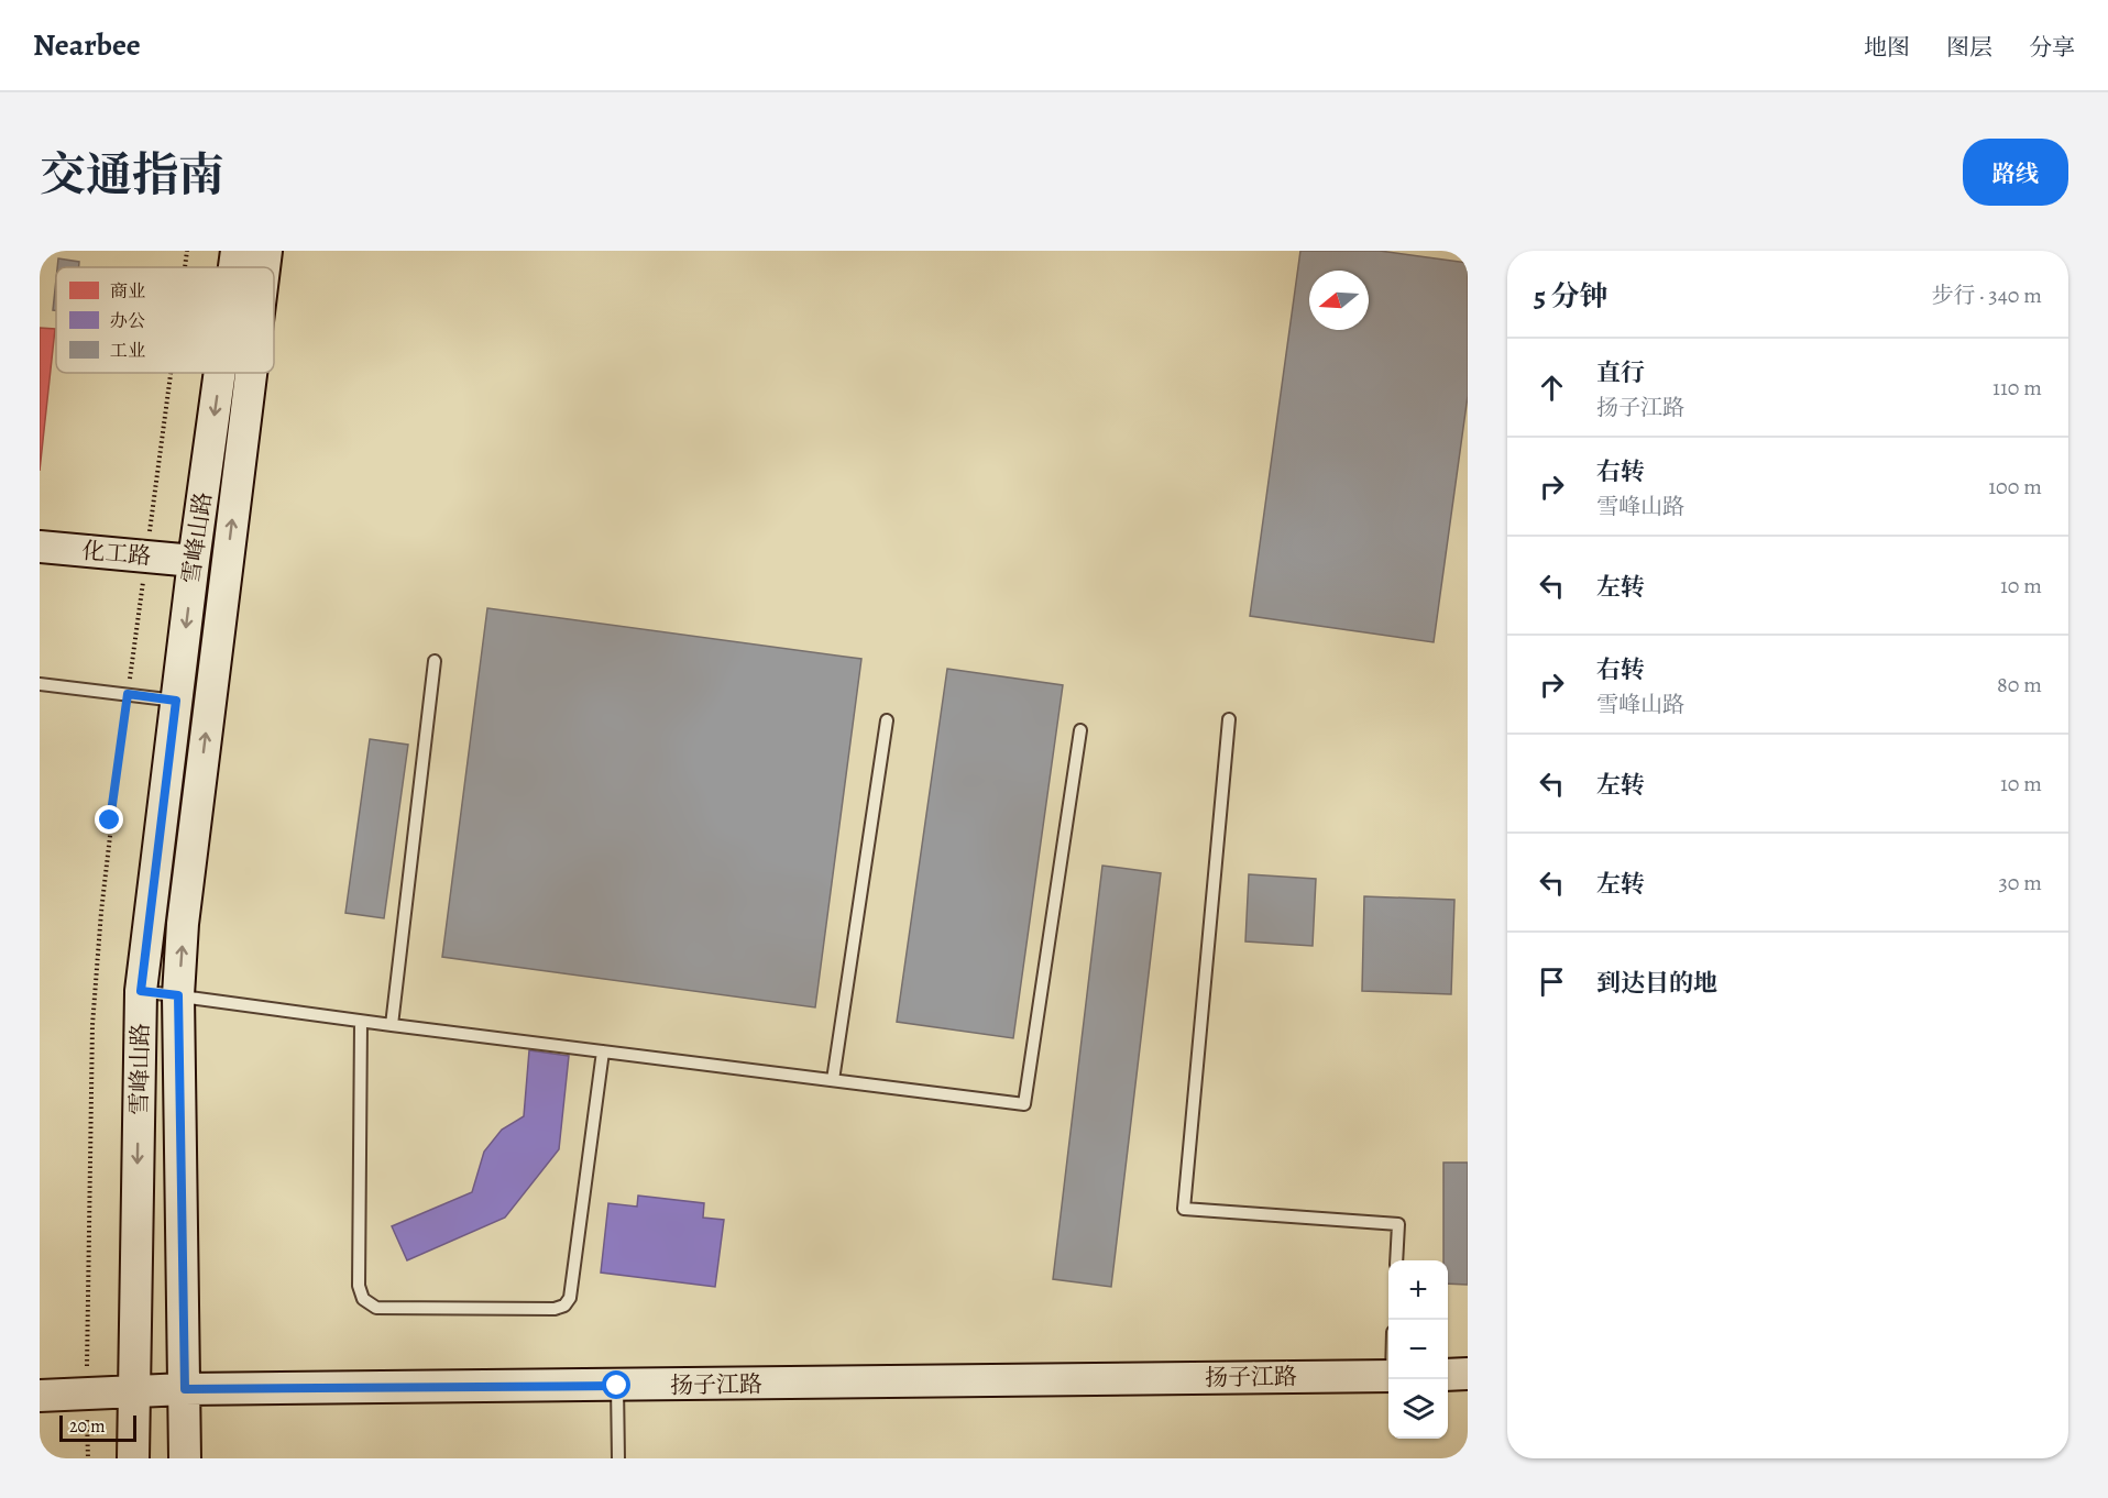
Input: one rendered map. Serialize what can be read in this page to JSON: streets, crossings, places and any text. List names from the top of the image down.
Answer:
{
  "streets": {
    "main road": ["雪峰山路", "化工路", "扬子江路"]
  },
  "crossings": [
    ["雪峰山路", "化工路"],
    ["雪峰山路", "扬子江路"]
  ],
  "legend": ["商业", "办公", "工业"],
  "scale_bar": "20 m",
  "north": "left",
  "page": {
    "header": "Nearbee",
    "nav": ["地图", "图层", "分享"],
    "title": "交通指南",
    "buttons": "路线",
    "heading": ["5 分钟", "步行 · 340 m"],
    "list": [
      ["直行", "扬子江路", "110 m"],
      ["右转", "雪峰山路", "100 m"],
      ["左转", "10 m"],
      ["右转", "雪峰山路", "80 m"],
      ["左转", "10 m"],
      ["左转", "30 m"],
      "到达目的地"
    ],
    "map_buttons": ["+", "−"],
    "scale": "20 m"
  }
}
